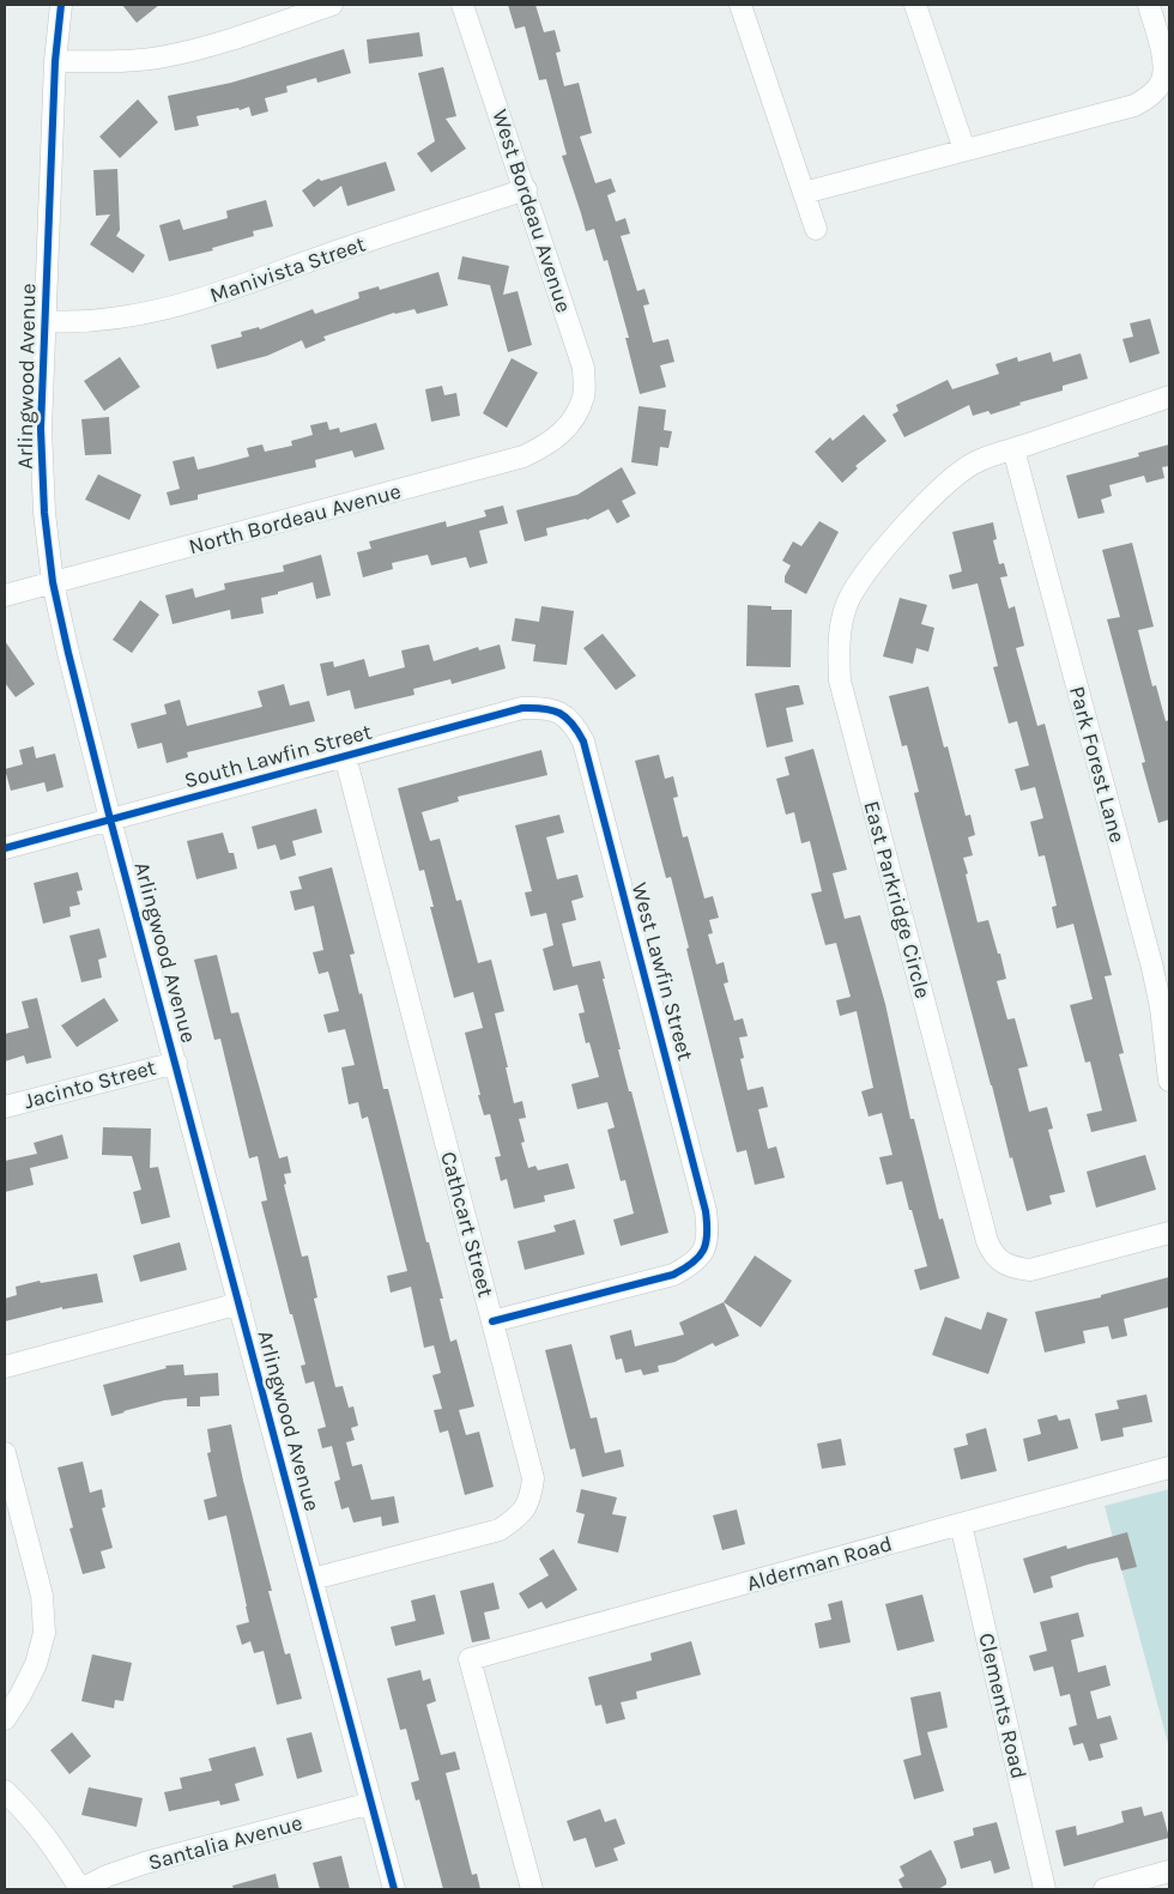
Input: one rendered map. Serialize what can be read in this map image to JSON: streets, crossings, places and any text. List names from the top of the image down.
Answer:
{
  "streets": {
    "street": [
      "West Bordeau Avenue",
      "Manivista Street",
      "Arlingwood Avenue",
      "North Bordeau Avenue",
      "South Lawfin Street",
      "Park Forest Lane",
      "East Parkridge Circle",
      "West Lawfin Street",
      "Jacinto Street",
      "Cathcart Street",
      "Alderman Road",
      "Clements Road",
      "Santalia Avenue"
    ]
  },
  "crossings": [
    ["West Bordeau Avenue", "Manivista Street"],
    ["West Bordeau Avenue", "North Bordeau Avenue"],
    ["Manivista Street", "Arlingwood Avenue"],
    ["Arlingwood Avenue", "North Bordeau Avenue"],
    ["Arlingwood Avenue", "South Lawfin Street"],
    ["Arlingwood Avenue", "Jacinto Street"],
    ["Arlingwood Avenue", "Cathcart Street"],
    ["Arlingwood Avenue", "Santalia Avenue"],
    ["South Lawfin Street", "West Lawfin Street"],
    ["South Lawfin Street", "Cathcart Street"],
    ["Park Forest Lane", "East Parkridge Circle"],
    ["West Lawfin Street", "Cathcart Street"],
    ["Alderman Road", "Clements Road"]
  ]
}
